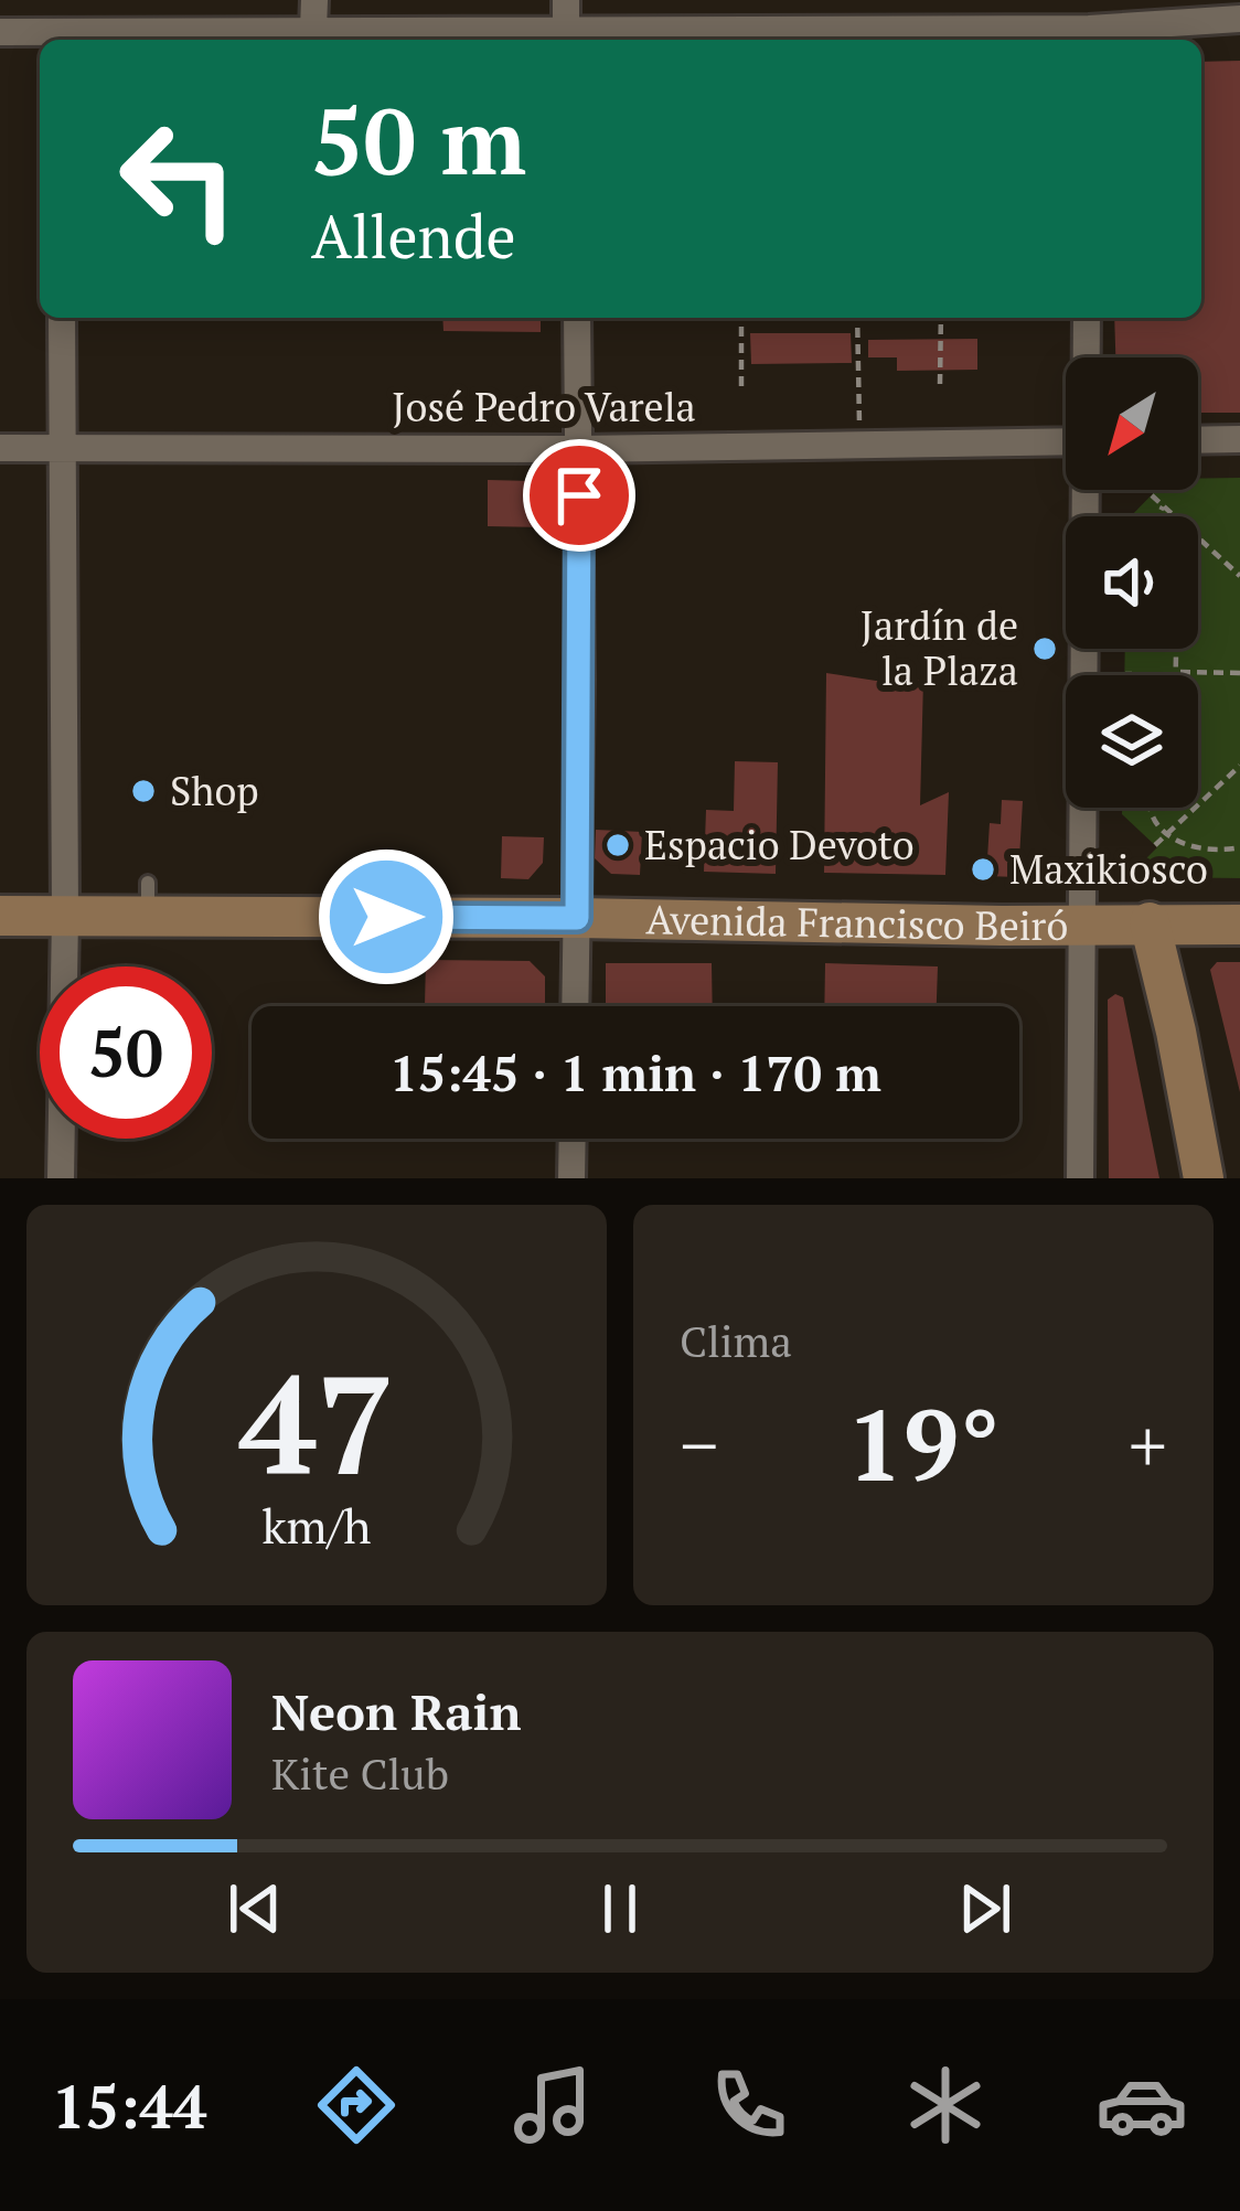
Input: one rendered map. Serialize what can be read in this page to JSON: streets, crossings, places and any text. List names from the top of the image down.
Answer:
{
  "streets": {
    "main road": ["Avenida Francisco Beiró"],
    "street": ["José Pedro Varela"]
  },
  "places": [
    "Jardín de la Plaza",
    "Shop",
    "Espacio Devoto",
    "Maxikiosco"
  ],
  "north": "bottom left",
  "page": {
    "turn": ["50 m", "Allende"],
    "limit": "50",
    "trip": "15:45 · 1 min · 170 m",
    "tile": "Clima",
    "heat": ["−", "19°", "+"],
    "song": ["Neon Rain", "Kite Club"],
    "tabs": "15:44",
    "gauge": ["47", "km/h"]
  }
}
